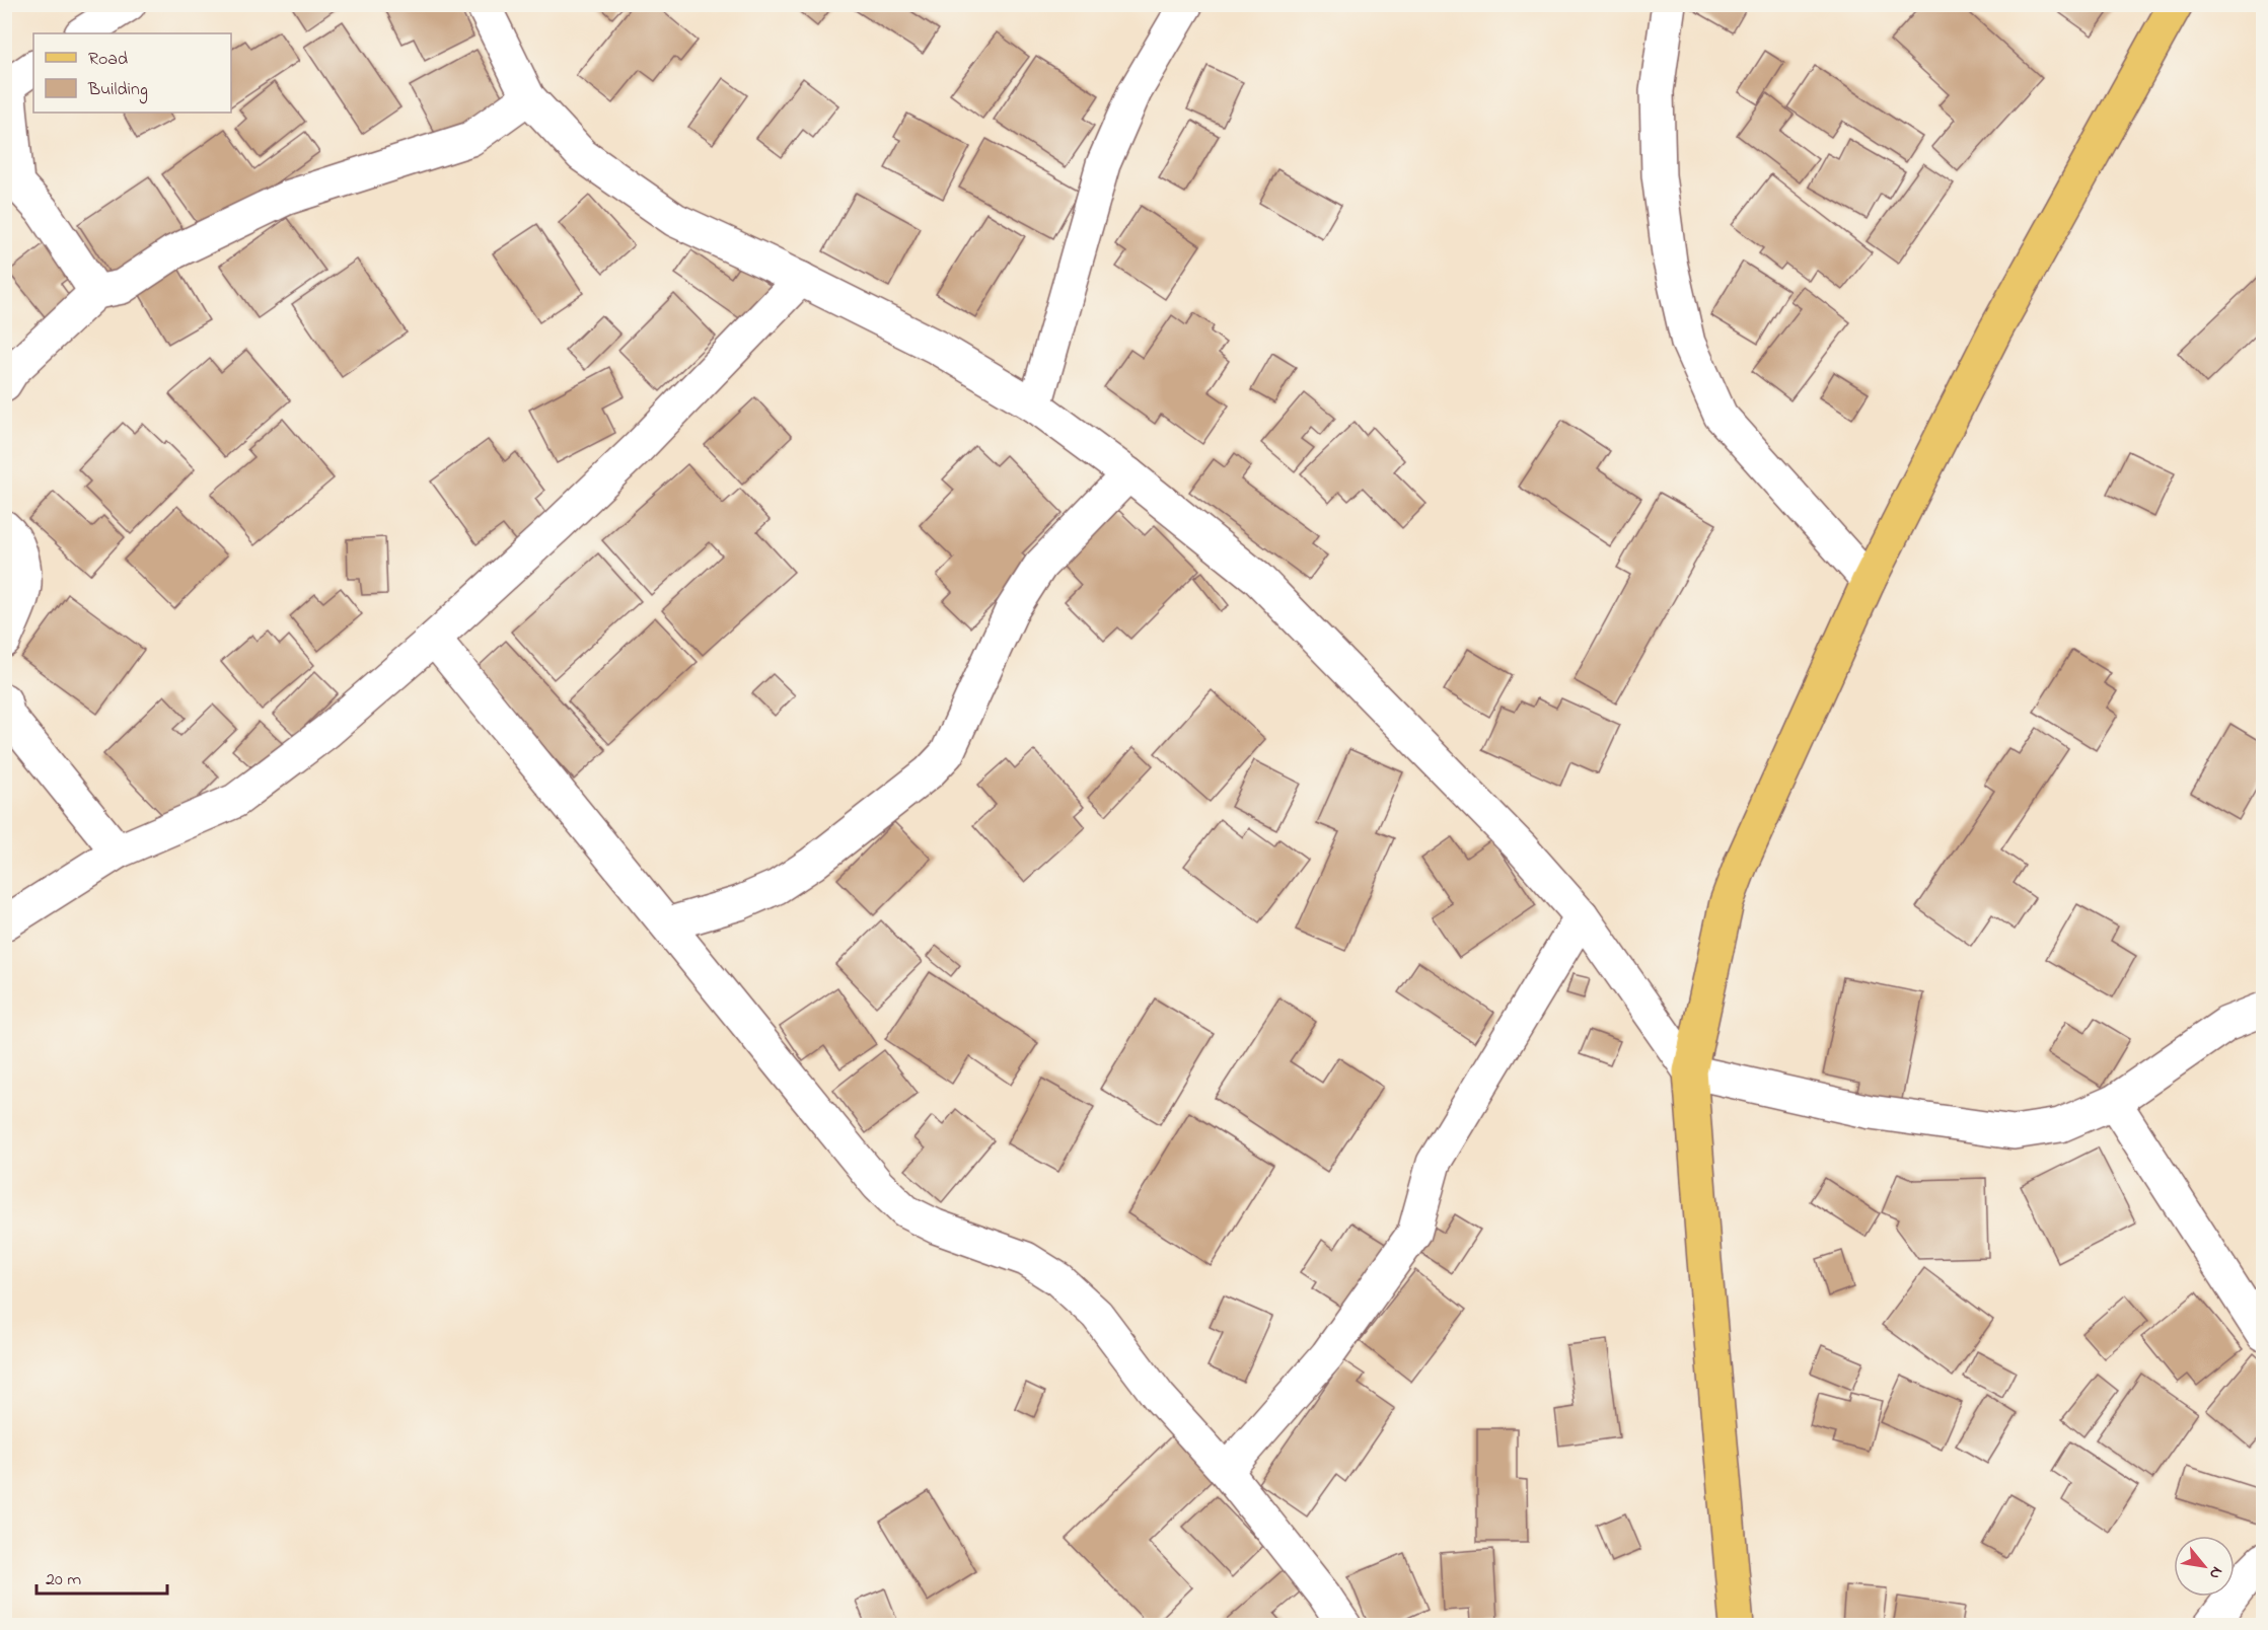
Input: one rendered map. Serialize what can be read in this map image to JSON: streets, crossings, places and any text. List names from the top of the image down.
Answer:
{
  "legend": ["Road", "Building"],
  "scale_bar": "20 m",
  "north": "bottom right"
}
